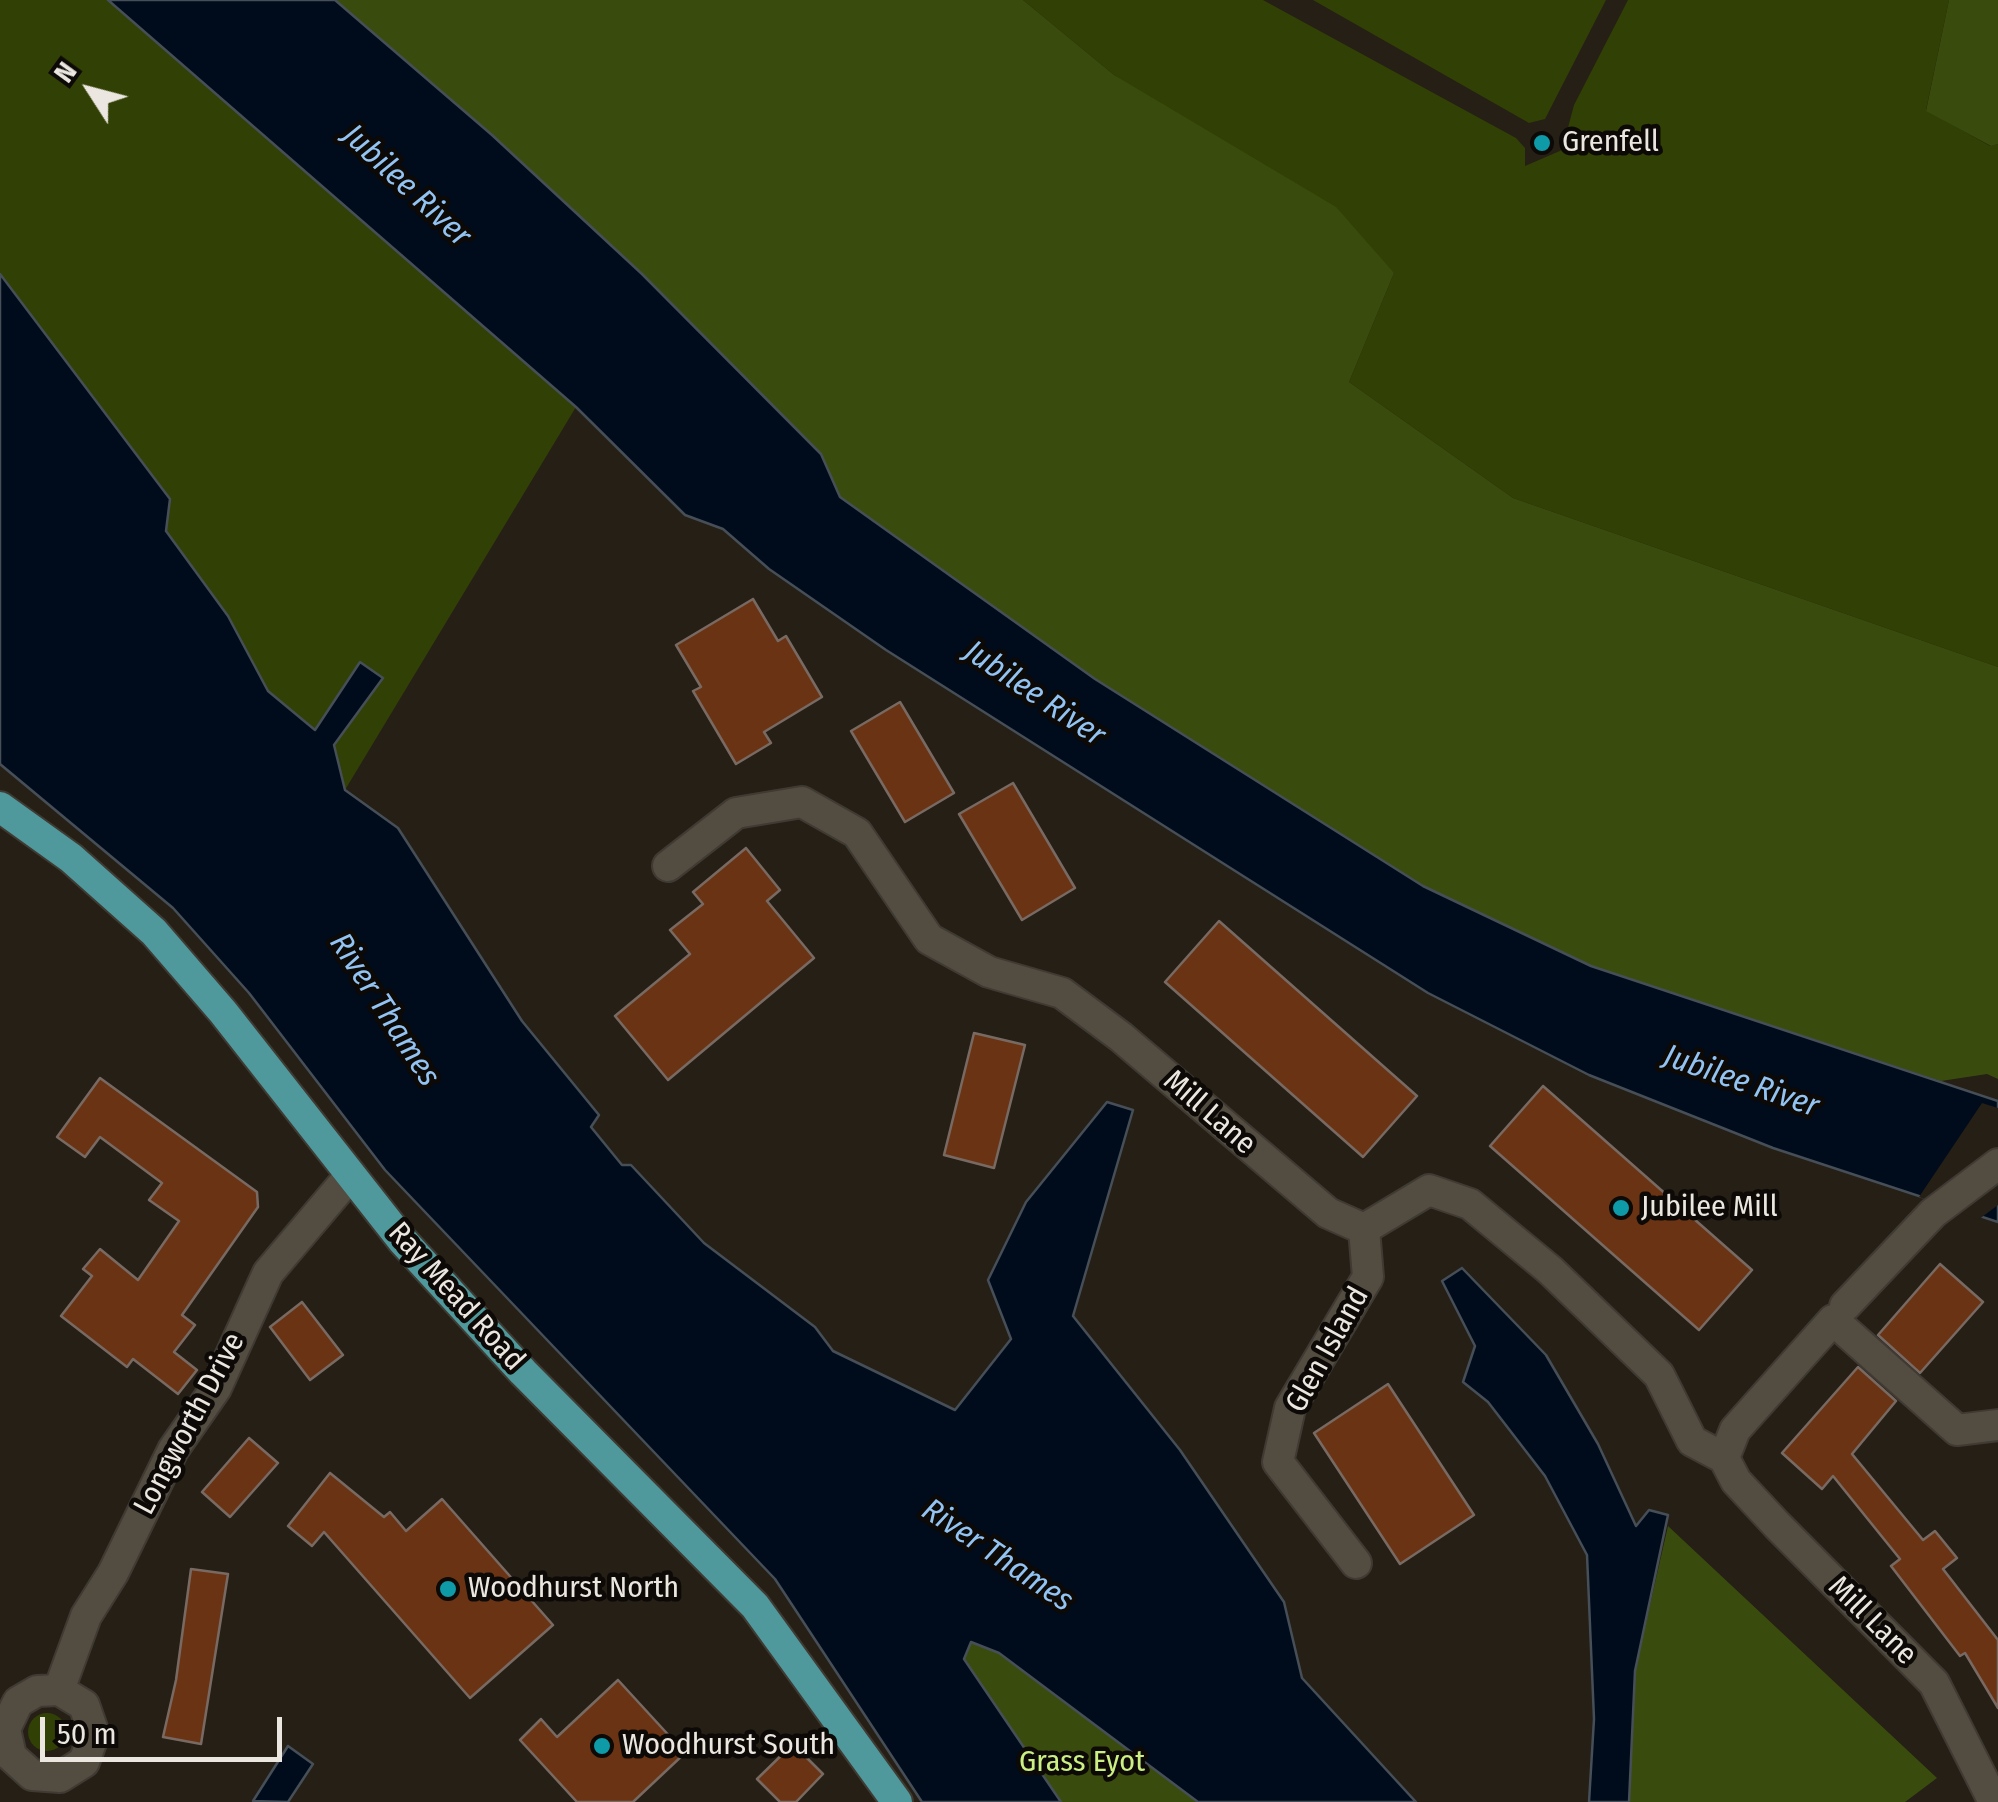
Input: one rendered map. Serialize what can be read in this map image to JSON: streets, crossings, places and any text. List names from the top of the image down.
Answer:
{
  "streets": {
    "main road": ["Ray Mead Road"],
    "street": ["Mill Lane", "Glen Island", "Longworth Drive"]
  },
  "crossings": [
    ["Mill Lane", "Glen Island"],
    ["Ray Mead Road", "Longworth Drive"]
  ],
  "water": ["Jubilee River", "River Thames"],
  "parks": ["Grass Eyot"],
  "places": [
    "Grenfell",
    "Jubilee Mill",
    "Woodhurst North",
    "Woodhurst South"
  ],
  "scale_bar": "50 m",
  "north": "top left"
}
